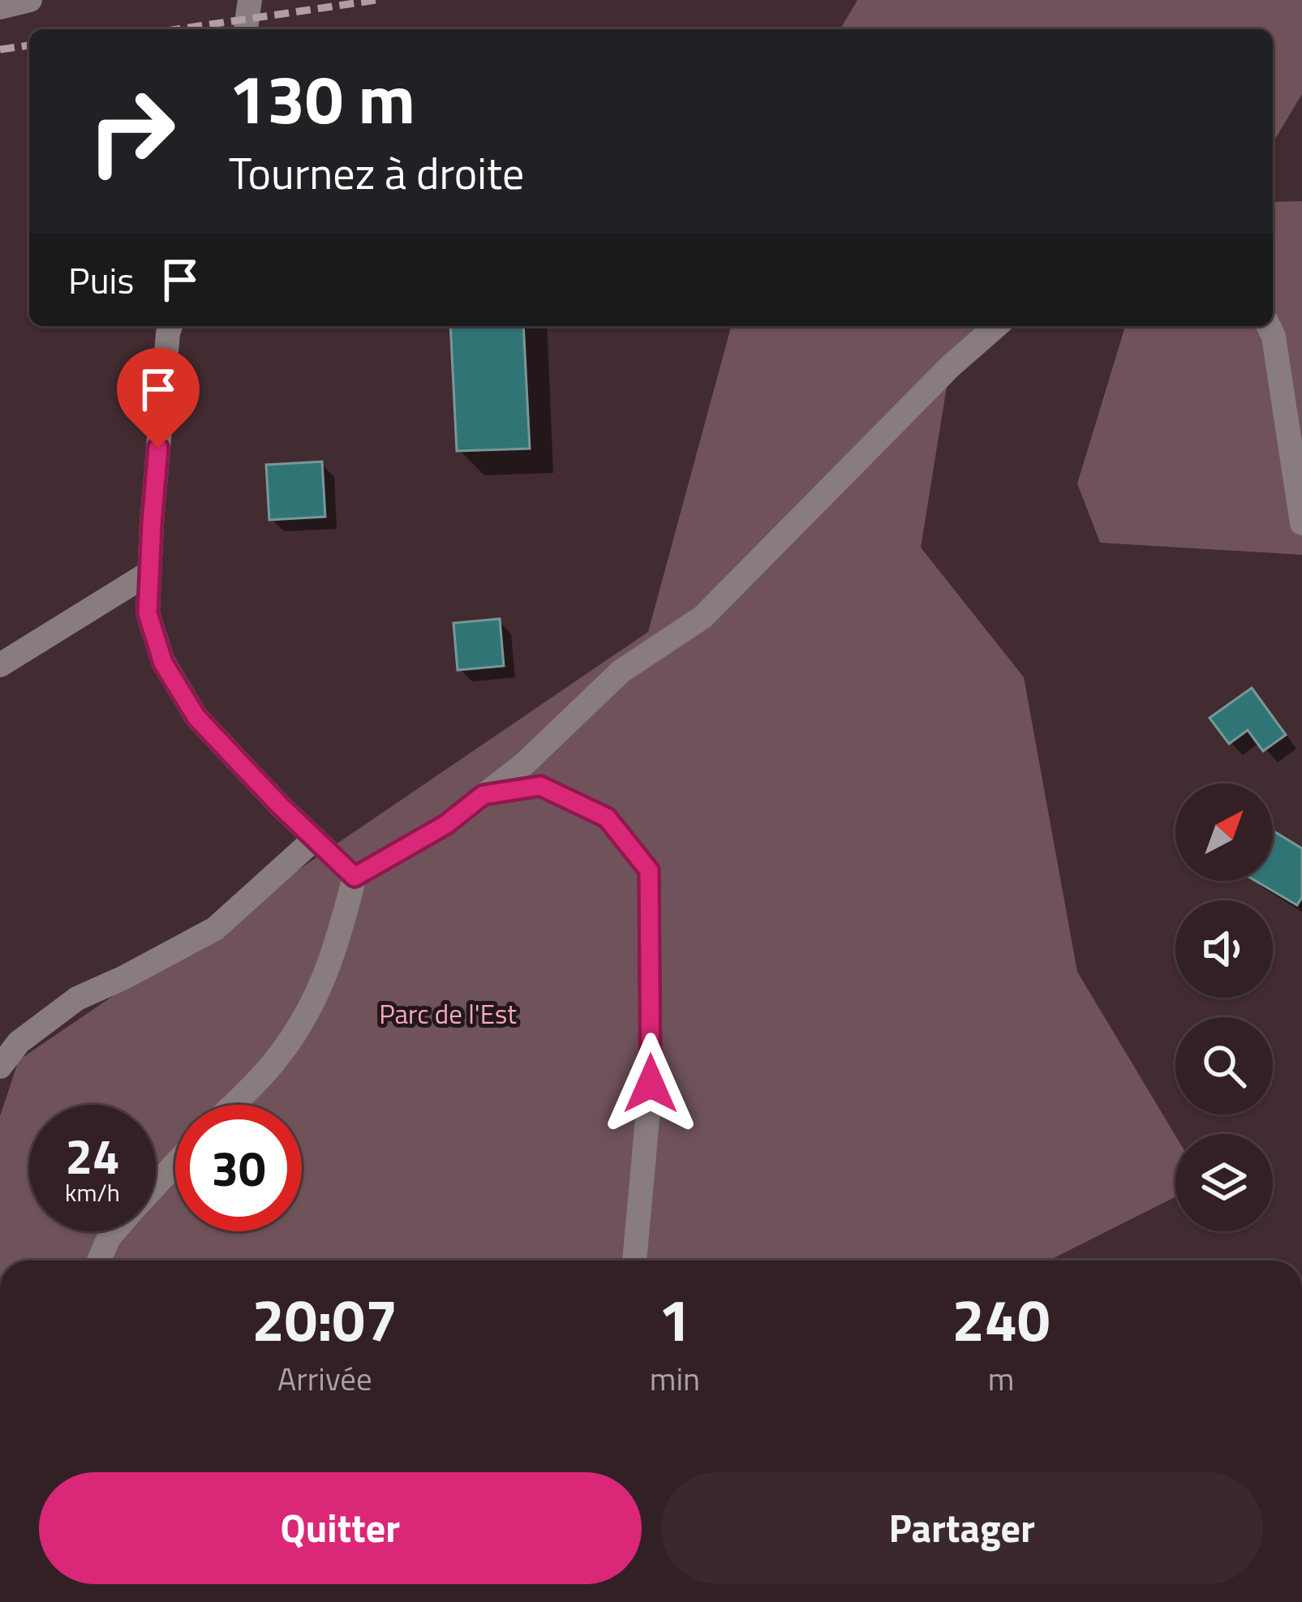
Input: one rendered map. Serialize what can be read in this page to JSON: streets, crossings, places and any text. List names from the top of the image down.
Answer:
{
  "parks": ["Parc de l'Est"],
  "north": "top right",
  "page": {
    "turn": ["130 m", "Tournez à droite"],
    "then": "Puis",
    "speed": "24 km/h",
    "limit": "30",
    "eta": [
      "20:07",
      "Arrivée",
      "1",
      "min",
      "240",
      "m"
    ],
    "buttons": ["Quitter", "Partager"]
  }
}
